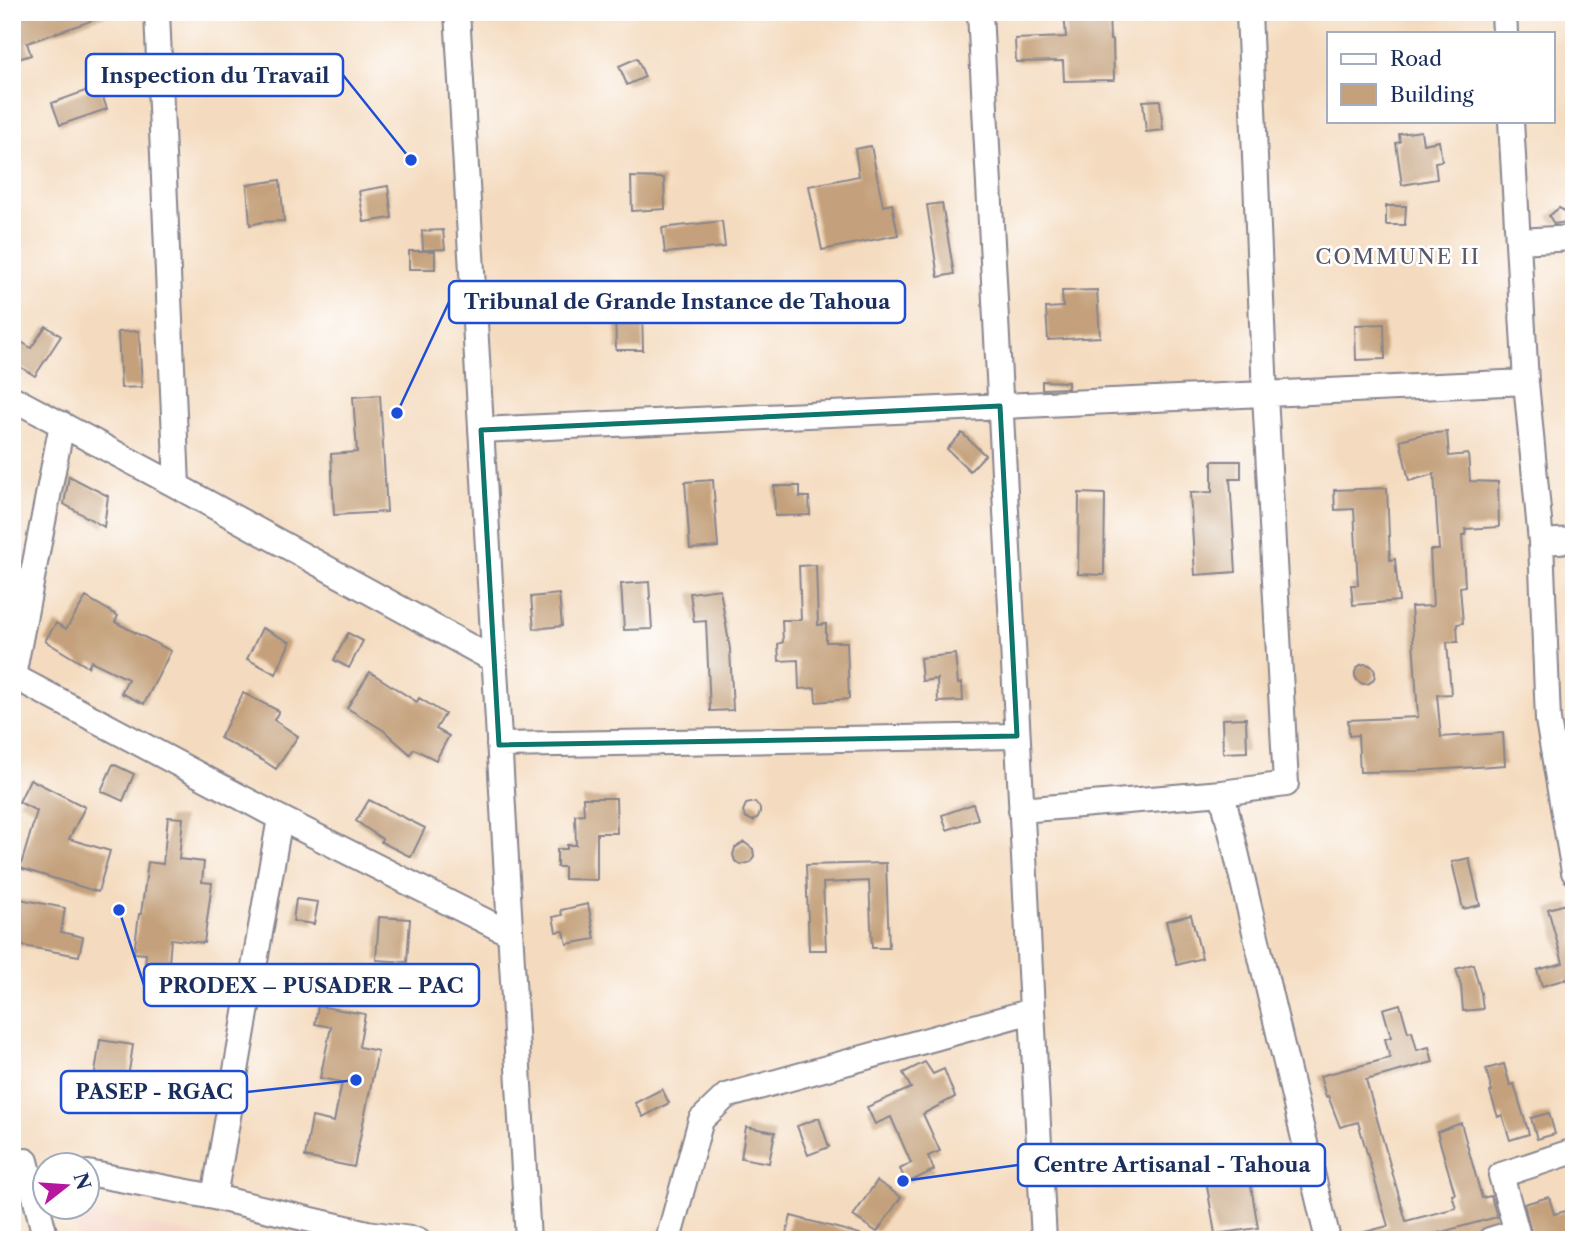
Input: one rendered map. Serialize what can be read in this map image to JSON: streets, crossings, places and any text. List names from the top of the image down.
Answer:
{
  "districts": ["COMMUNE II"],
  "places": [
    "Inspection du Travail",
    "Tribunal de Grande Instance de Tahoua",
    "PRODEX – PUSADER – PAC",
    "PASEP - RGAC",
    "Centre Artisanal - Tahoua"
  ],
  "legend": ["Road", "Building"],
  "north": "right"
}
